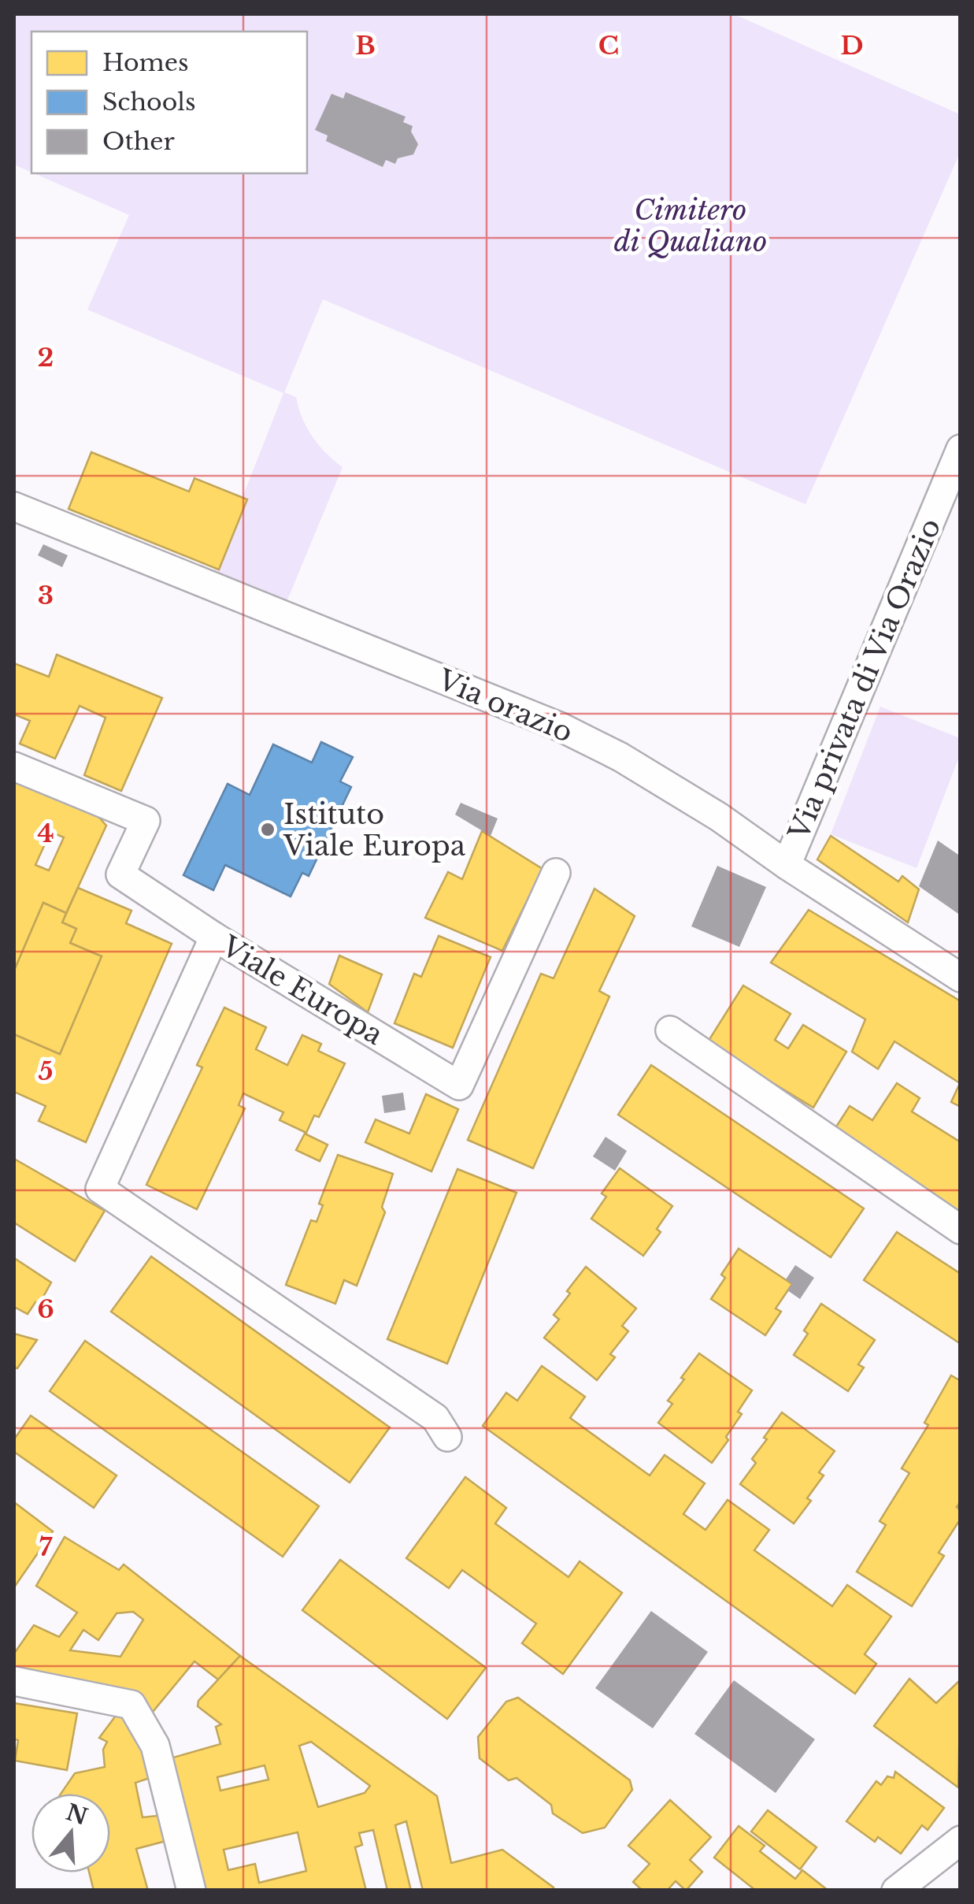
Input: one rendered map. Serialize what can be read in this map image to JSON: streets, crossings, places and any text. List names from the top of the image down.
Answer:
{
  "streets": {
    "street": ["Via privata di Via Orazio", "Via orazio", "Viale Europa"]
  },
  "crossings": [
    ["Via privata di Via Orazio", "Via orazio"]
  ],
  "parks": ["Cimitero di Qualiano"],
  "places": ["Istituto Viale Europa"],
  "legend": ["Homes", "Schools", "Other"],
  "north": "top",
  "grid": {
    "columns": ["B", "C", "D"],
    "rows": [
      "2",
      "3",
      "4",
      "5",
      "6",
      "7"
    ]
  }
}
